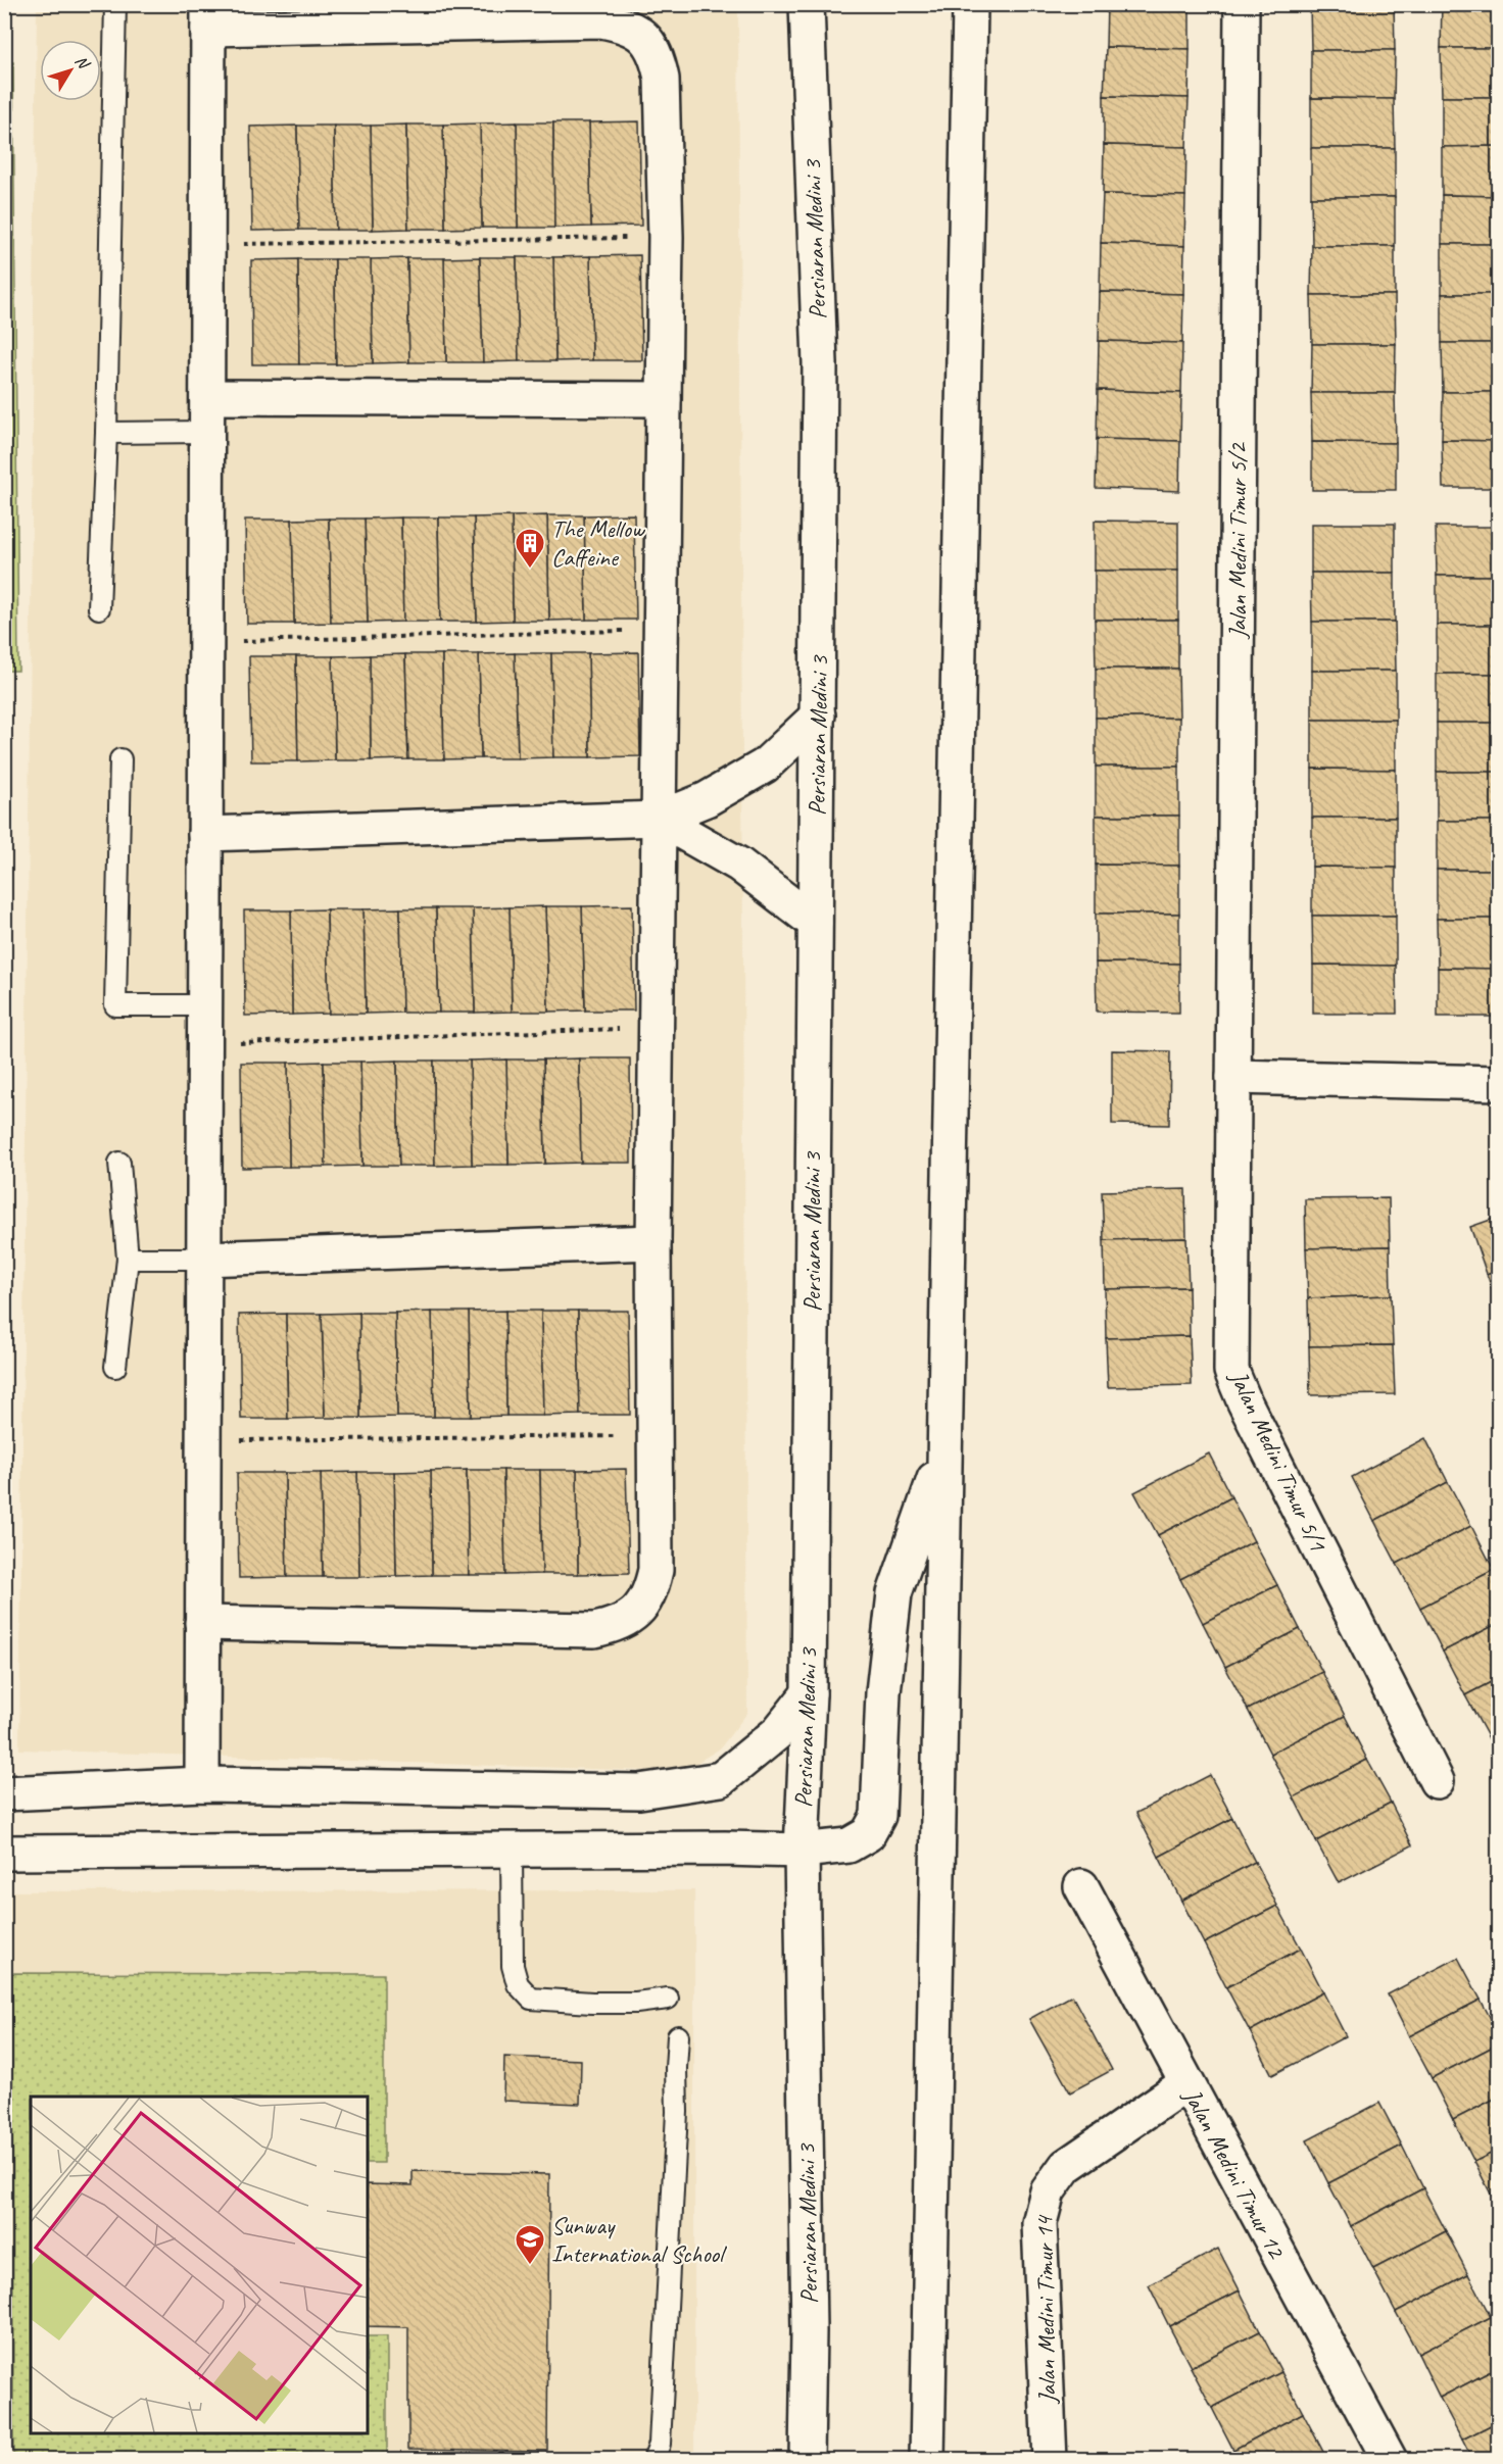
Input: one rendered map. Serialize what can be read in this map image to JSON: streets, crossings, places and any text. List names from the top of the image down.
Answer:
{
  "streets": {
    "street": [
      "Persiaran Medini 3",
      "Jalan Medini Timur 5/2",
      "Jalan Medini Timur 5/1",
      "Jalan Medini Timur 12",
      "Jalan Medini Timur 14"
    ]
  },
  "crossings": [
    ["Jalan Medini Timur 5/2", "Jalan Medini Timur 5/1"],
    ["Jalan Medini Timur 12", "Jalan Medini Timur 14"]
  ],
  "places": {
    "building": ["The Mellow Caffeine"],
    "school or university": ["Sunway International School"]
  },
  "north": "top right"
}
